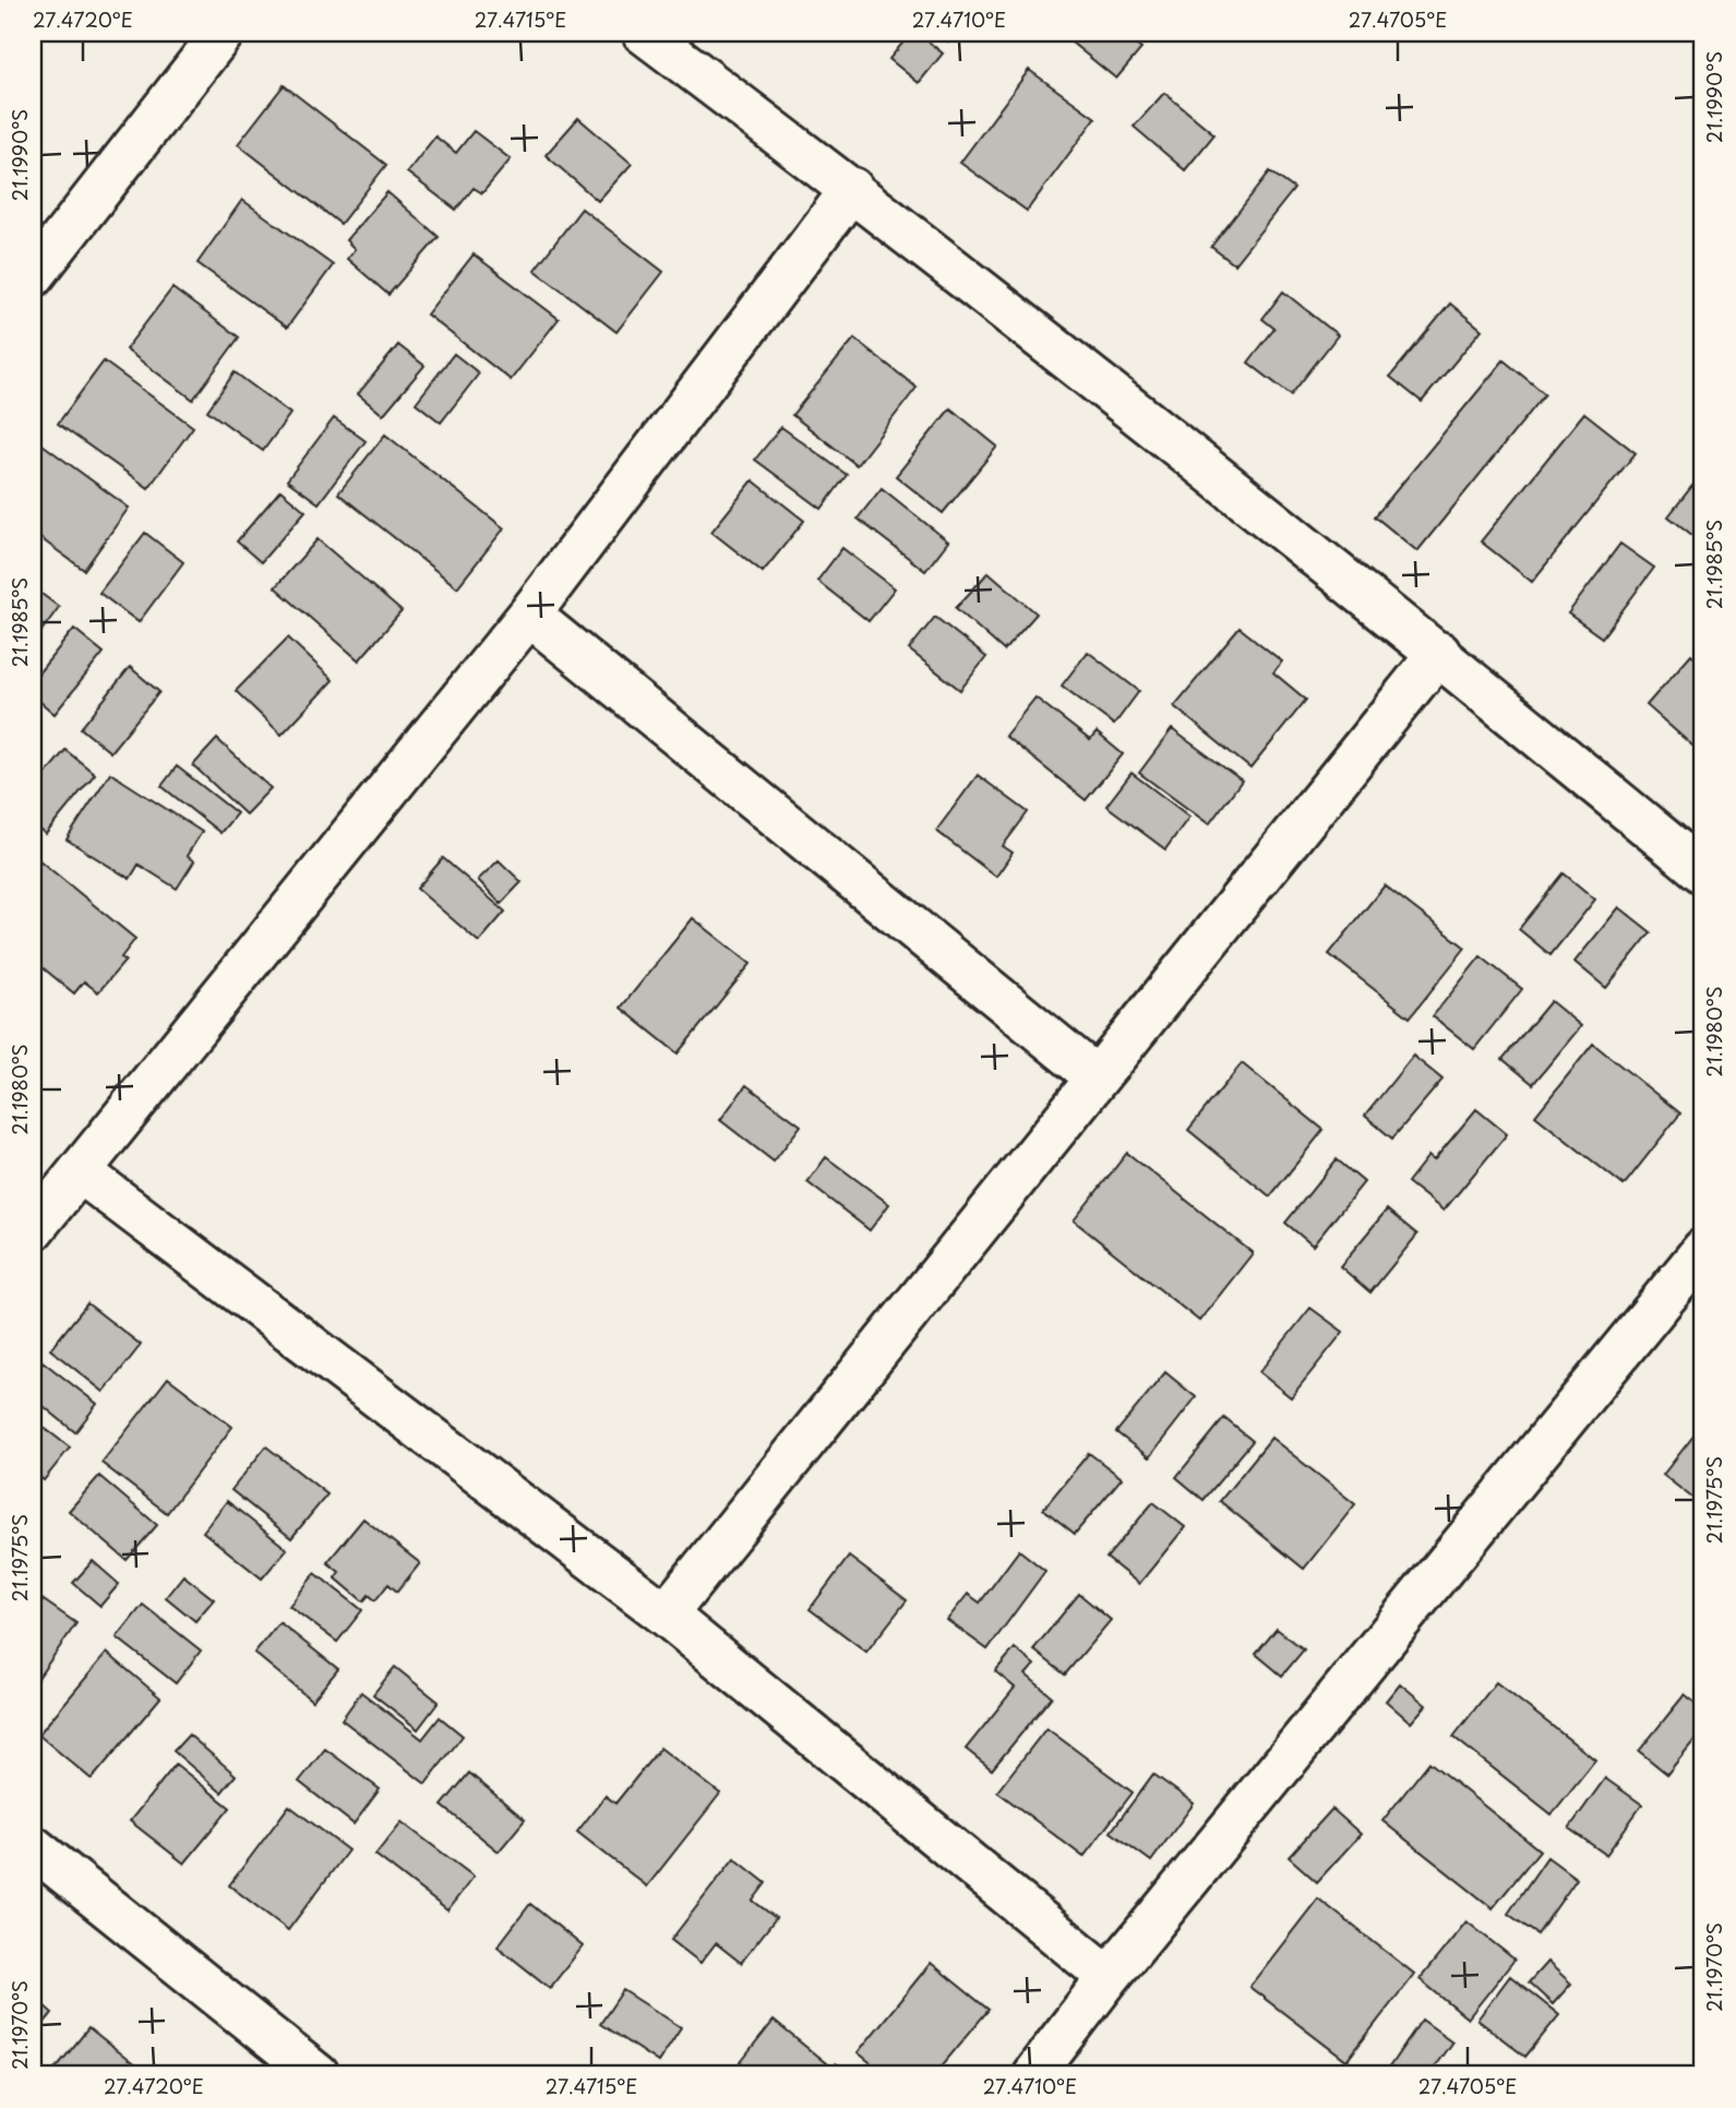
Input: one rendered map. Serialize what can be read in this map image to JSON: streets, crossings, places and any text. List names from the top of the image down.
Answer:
{
  "coordinates": [
    "27.4720°E",
    "27.4715°E",
    "27.4710°E",
    "27.4705°E",
    "21.1990°S",
    "21.1985°S",
    "21.1980°S",
    "21.1975°S",
    "21.1970°S"
  ]
}
